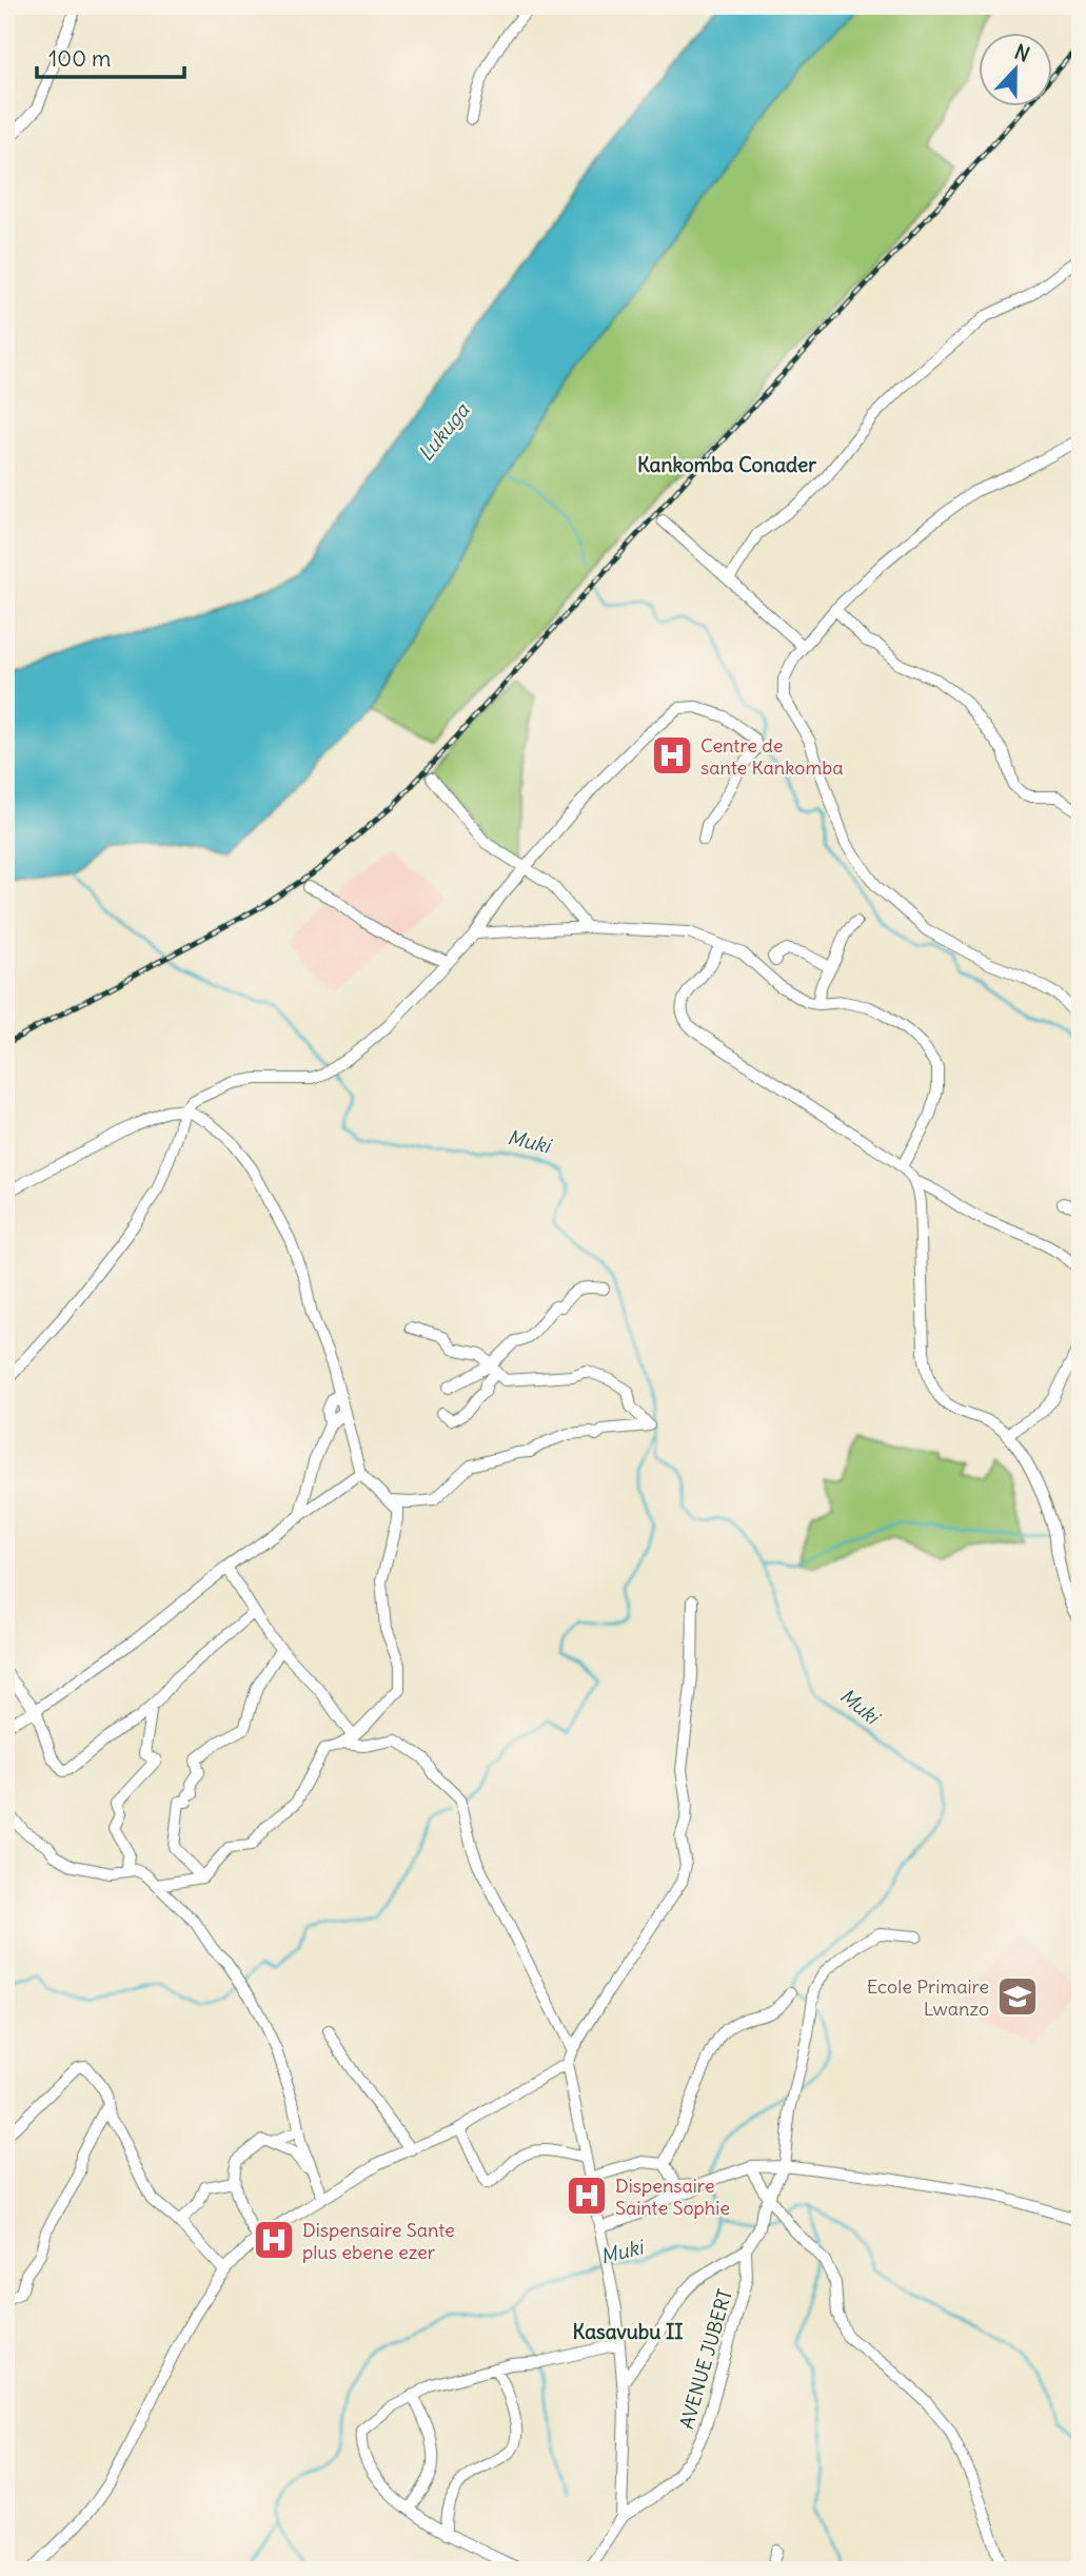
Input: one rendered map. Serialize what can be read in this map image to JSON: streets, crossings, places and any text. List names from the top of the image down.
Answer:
{
  "streets": {
    "street": ["AVENUE JUBERT"]
  },
  "districts": ["Kankomba Conader", "Kasavubu II"],
  "water": ["Lukuga", "Muki"],
  "places": {
    "hospital": ["Centre de sante Kankomba", "Dispensaire Sainte Sophie", "Dispensaire Sante plus ebene ezer"],
    "school or university": ["Ecole Primaire Lwanzo"]
  },
  "scale_bar": "100 m",
  "north": "top"
}
